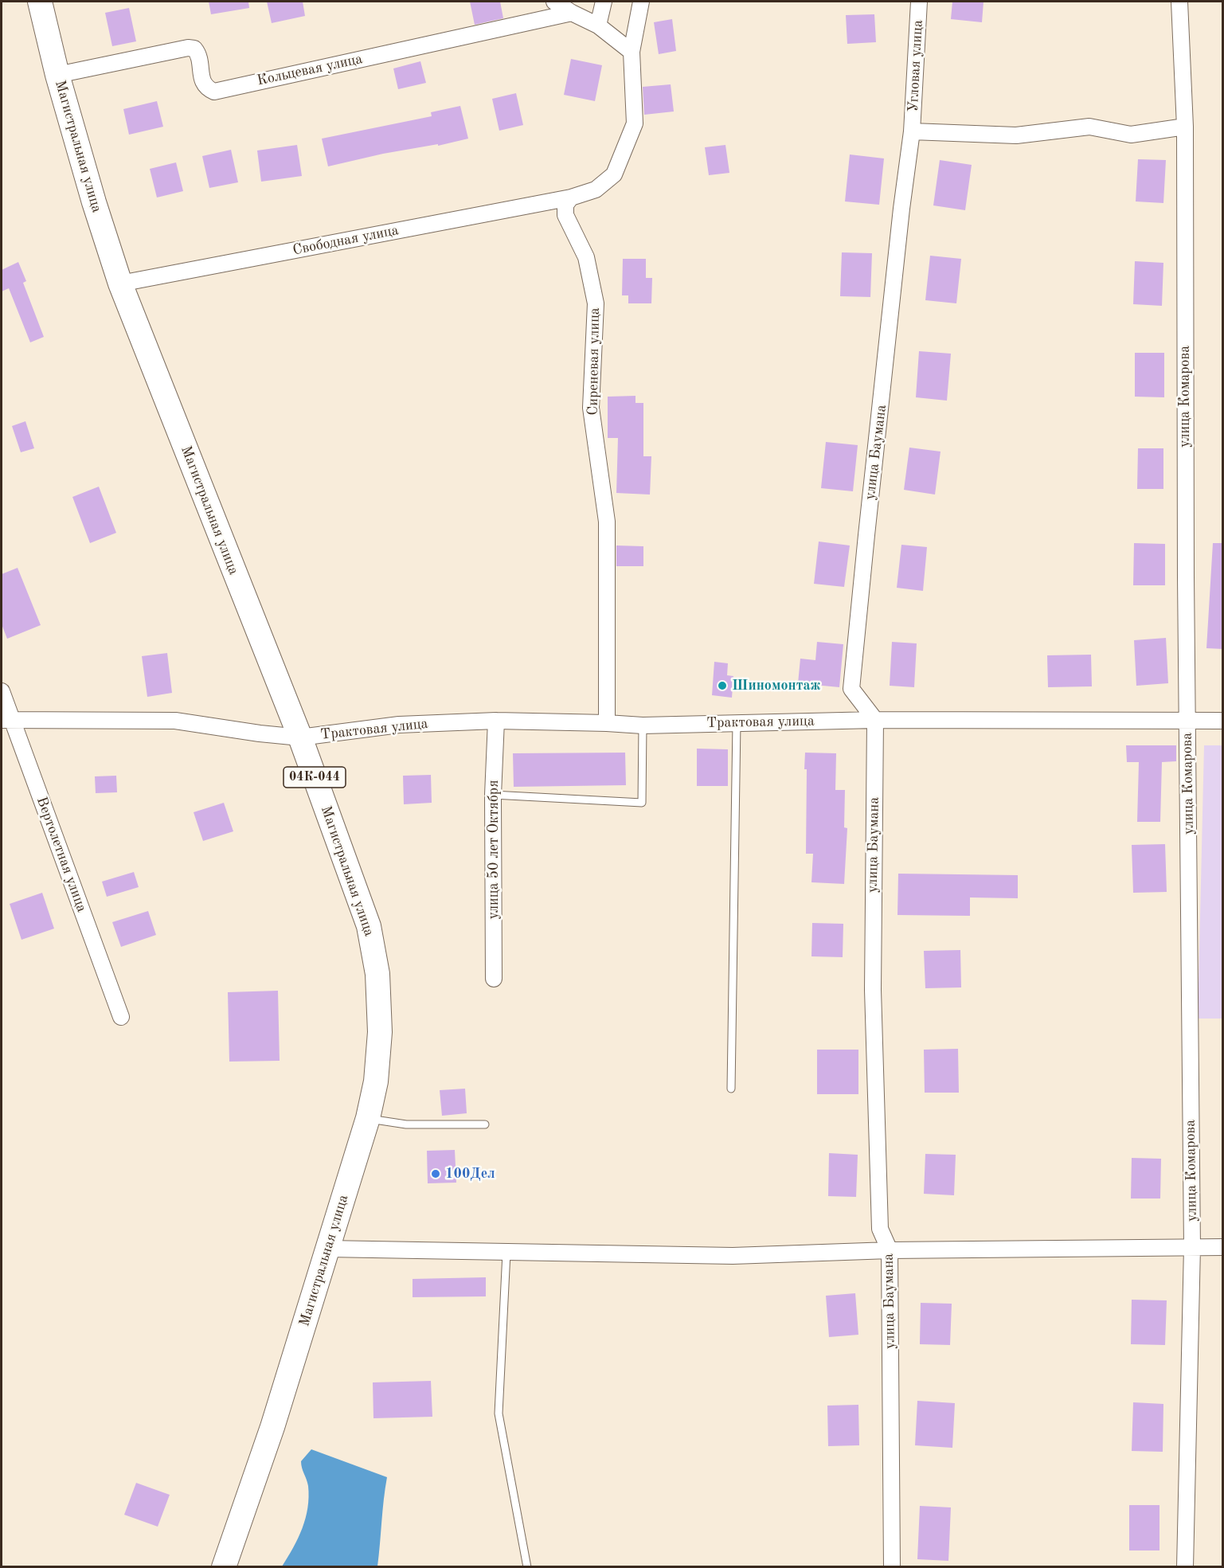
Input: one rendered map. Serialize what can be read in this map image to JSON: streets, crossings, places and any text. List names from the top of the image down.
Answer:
{
  "streets": {
    "main road": ["Магистральная улица", "04К-044"],
    "street": [
      "Угловая улица",
      "Кольцевая улица",
      "Свободная улица",
      "Сиреневая улица",
      "улица Комарова",
      "улица Баумана",
      "Трактовая улица",
      "улица 50 лет Октября",
      "Вертолетная улица"
    ]
  },
  "crossings": [
    ["Угловая улица", "улица Баумана"],
    ["Кольцевая улица", "Магистральная улица"],
    ["Магистральная улица", "Свободная улица"],
    ["Магистральная улица", "Трактовая улица"],
    ["Свободная улица", "Сиреневая улица"],
    ["Сиреневая улица", "Трактовая улица"],
    ["улица Комарова", "Трактовая улица"],
    ["улица Баумана", "Трактовая улица"],
    ["Трактовая улица", "улица 50 лет Октября"],
    ["Трактовая улица", "Вертолетная улица"]
  ],
  "places": ["Шиномонтаж", "100Дел"]
}
